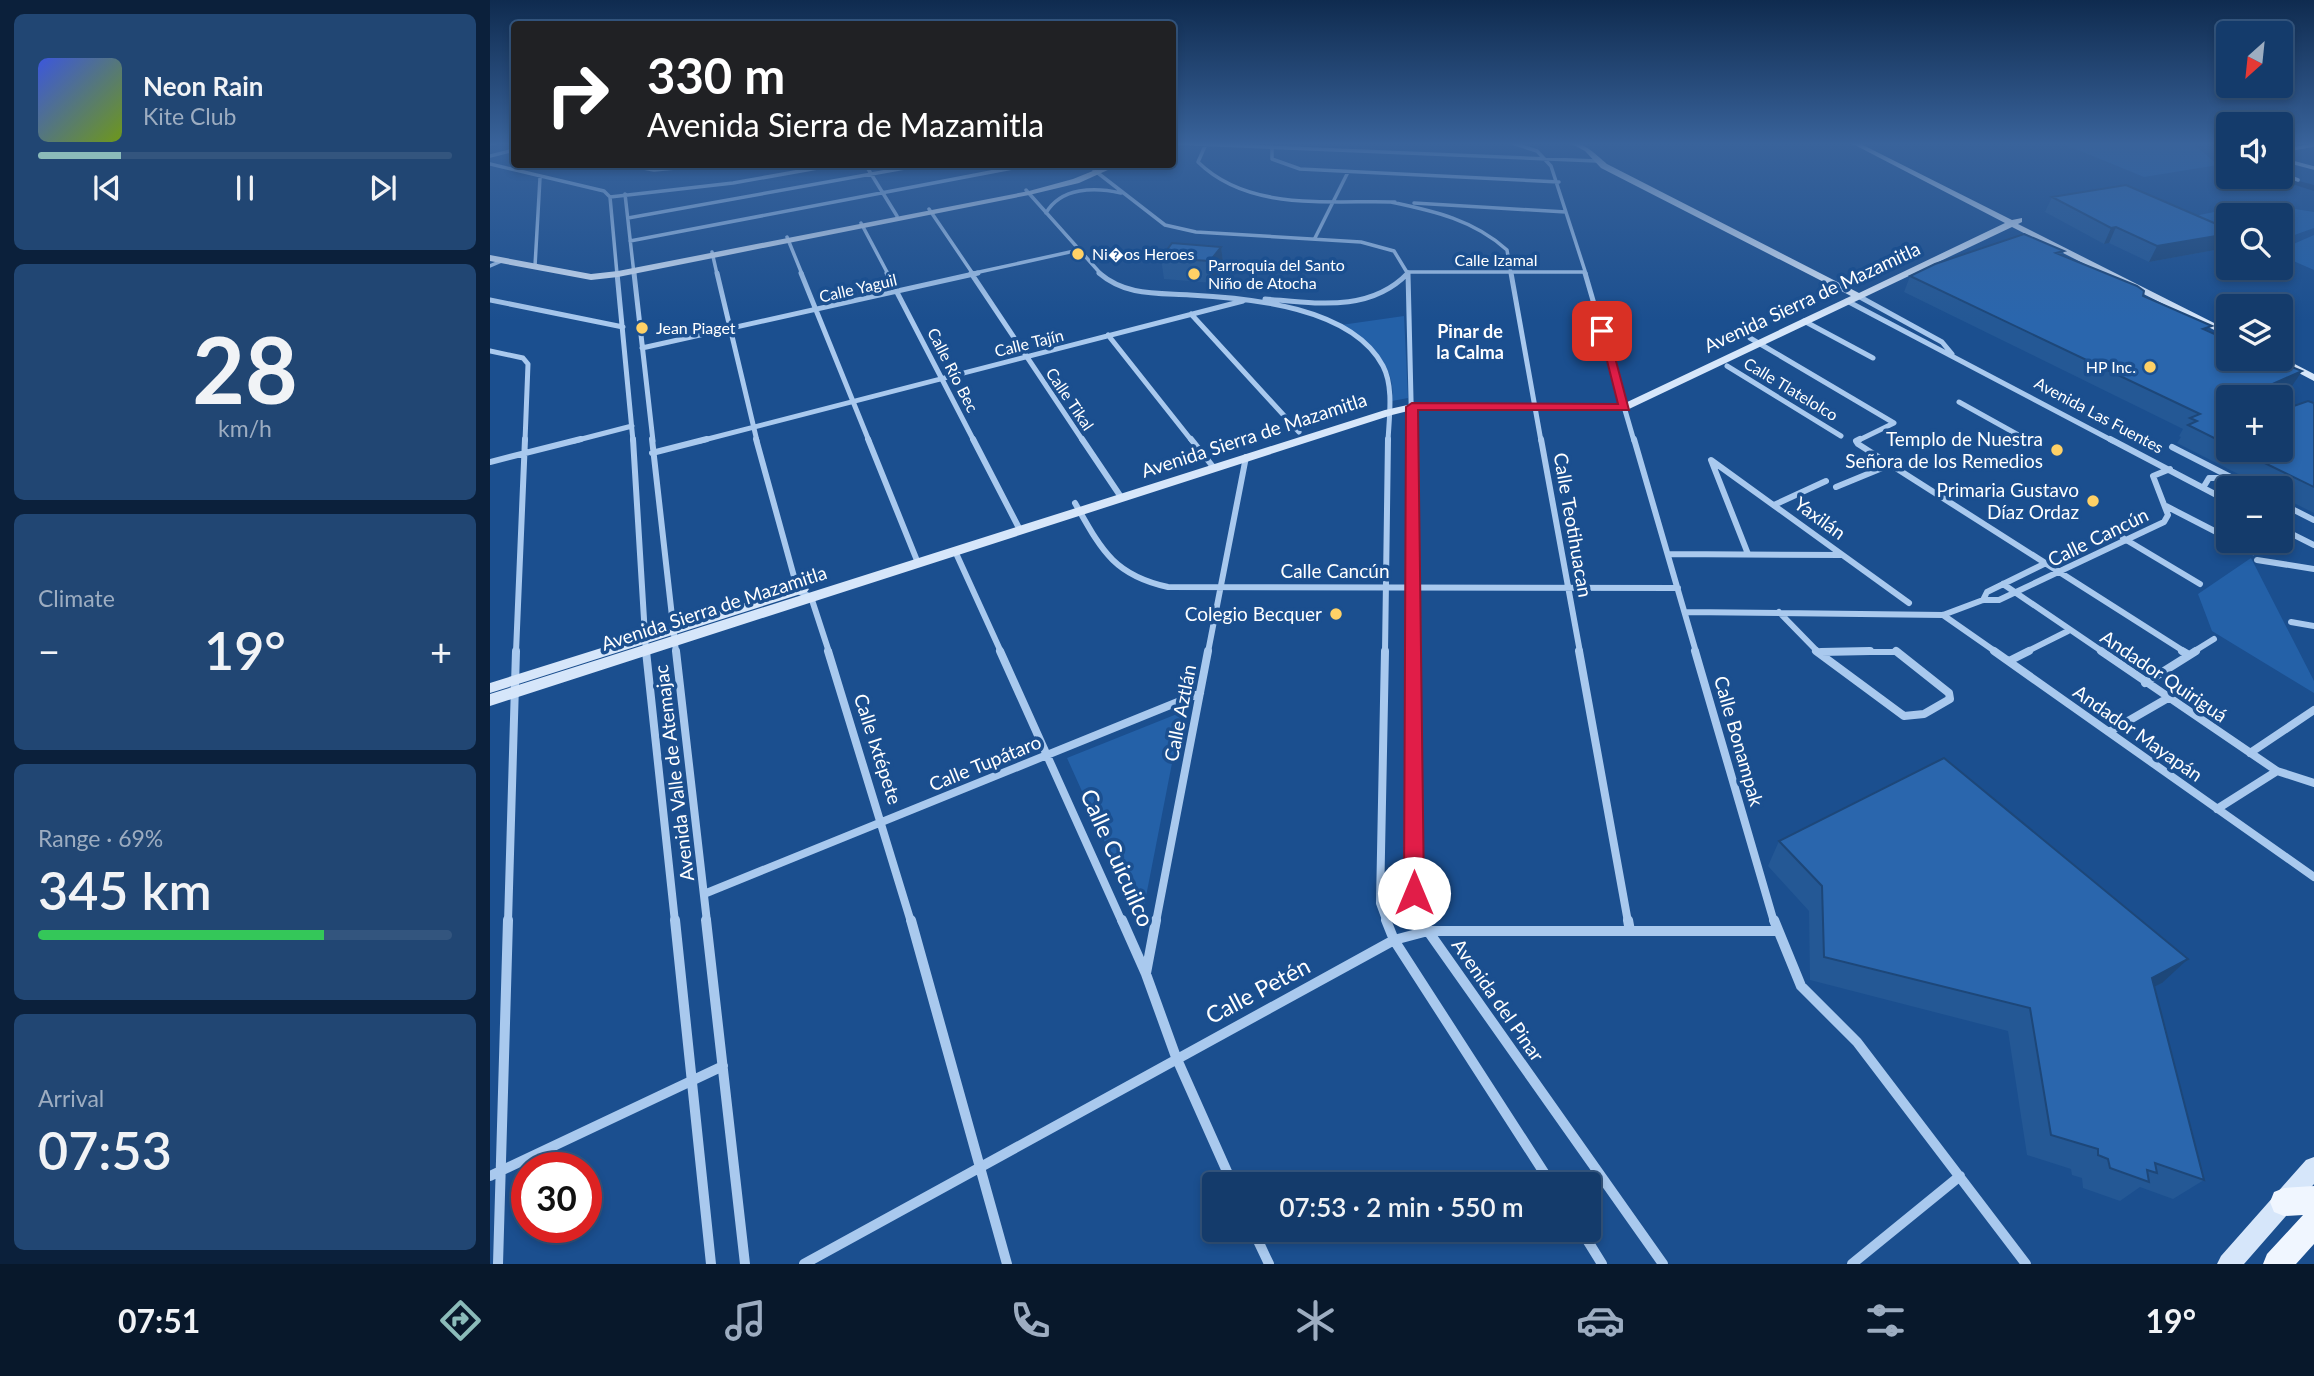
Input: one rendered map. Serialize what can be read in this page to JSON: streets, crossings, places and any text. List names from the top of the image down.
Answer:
{
  "streets": {
    "street": [
      "Calle Izamal",
      "Calle Yaguil",
      "Avenida Sierra de Mazamitla",
      "Calle Tajín",
      "Calle Río Bec",
      "Calle Tlatelolco",
      "Calle Tikal",
      "Avenida Las Fuentes",
      "Yaxilán",
      "Calle Teotihuacan",
      "Calle Cancún",
      "Andador Quiriguá",
      "Calle Aztlán",
      "Andador Mayapán",
      "Calle Bonampak",
      "Calle Ixtépete",
      "Calle Tupátaro",
      "Avenida Valle de Atemajac",
      "Calle Cuicuilco",
      "Calle Petén",
      "Avenida del Pinar"
    ]
  },
  "crossings": [
    ["Calle Izamal", "Calle Tajín"],
    ["Calle Izamal", "Calle Teotihuacan"],
    ["Calle Izamal", "Calle Bonampak"],
    ["Calle Izamal", "Avenida del Pinar"],
    ["Calle Yaguil", "Calle Río Bec"],
    ["Calle Yaguil", "Calle Tikal"],
    ["Calle Yaguil", "Avenida Valle de Atemajac"],
    ["Avenida Sierra de Mazamitla", "Calle Río Bec"],
    ["Avenida Sierra de Mazamitla", "Calle Tlatelolco"],
    ["Avenida Sierra de Mazamitla", "Calle Tikal"],
    ["Avenida Sierra de Mazamitla", "Avenida Las Fuentes"],
    ["Avenida Sierra de Mazamitla", "Calle Teotihuacan"],
    ["Avenida Sierra de Mazamitla", "Calle Cancún"],
    ["Avenida Sierra de Mazamitla", "Calle Aztlán"],
    ["Avenida Sierra de Mazamitla", "Calle Bonampak"],
    ["Avenida Sierra de Mazamitla", "Calle Ixtépete"],
    ["Avenida Sierra de Mazamitla", "Avenida Valle de Atemajac"],
    ["Avenida Sierra de Mazamitla", "Calle Cuicuilco"],
    ["Avenida Sierra de Mazamitla", "Avenida del Pinar"],
    ["Calle Tajín", "Calle Río Bec"],
    ["Calle Tajín", "Calle Tikal"],
    ["Calle Tajín", "Avenida Valle de Atemajac"],
    ["Calle Tajín", "Avenida del Pinar"],
    ["Calle Tlatelolco", "Calle Cancún"],
    ["Avenida Las Fuentes", "Calle Cancún"],
    ["Calle Teotihuacan", "Calle Cancún"],
    ["Calle Teotihuacan", "Calle Petén"],
    ["Calle Cancún", "Andador Quiriguá"],
    ["Calle Cancún", "Calle Aztlán"],
    ["Calle Cancún", "Andador Mayapán"],
    ["Calle Cancún", "Calle Bonampak"],
    ["Calle Cancún", "Avenida del Pinar"],
    ["Calle Aztlán", "Calle Tupátaro"],
    ["Calle Aztlán", "Calle Cuicuilco"],
    ["Calle Bonampak", "Calle Petén"],
    ["Calle Ixtépete", "Calle Tupátaro"],
    ["Calle Ixtépete", "Calle Petén"],
    ["Calle Tupátaro", "Avenida Valle de Atemajac"],
    ["Calle Tupátaro", "Calle Cuicuilco"],
    ["Calle Cuicuilco", "Calle Petén"],
    ["Calle Petén", "Avenida del Pinar"]
  ],
  "districts": ["Pinar de la Calma"],
  "places": [
    "Ni�os Heroes",
    "Parroquia del Santo Niño de Atocha",
    "Jean Piaget",
    "HP Inc.",
    "Templo de Nuestra Señora de los Remedios",
    "Primaria Gustavo Díaz Ordaz",
    "Colegio Becquer"
  ],
  "north": "bottom left",
  "page": {
    "map_buttons": ["+", "−"],
    "turn": ["330 m", "Avenida Sierra de Mazamitla"],
    "song": ["Neon Rain", "Kite Club"],
    "tile": [
      ["28", "km/h"],
      "Climate",
      ["Range · 69%", "345 km"],
      ["Arrival", "07:53"]
    ],
    "heat": ["−", "19°", "+"],
    "limit": "30",
    "trip": "07:53 · 2 min · 550 m",
    "tabs": ["07:51", "19°"]
  }
}
